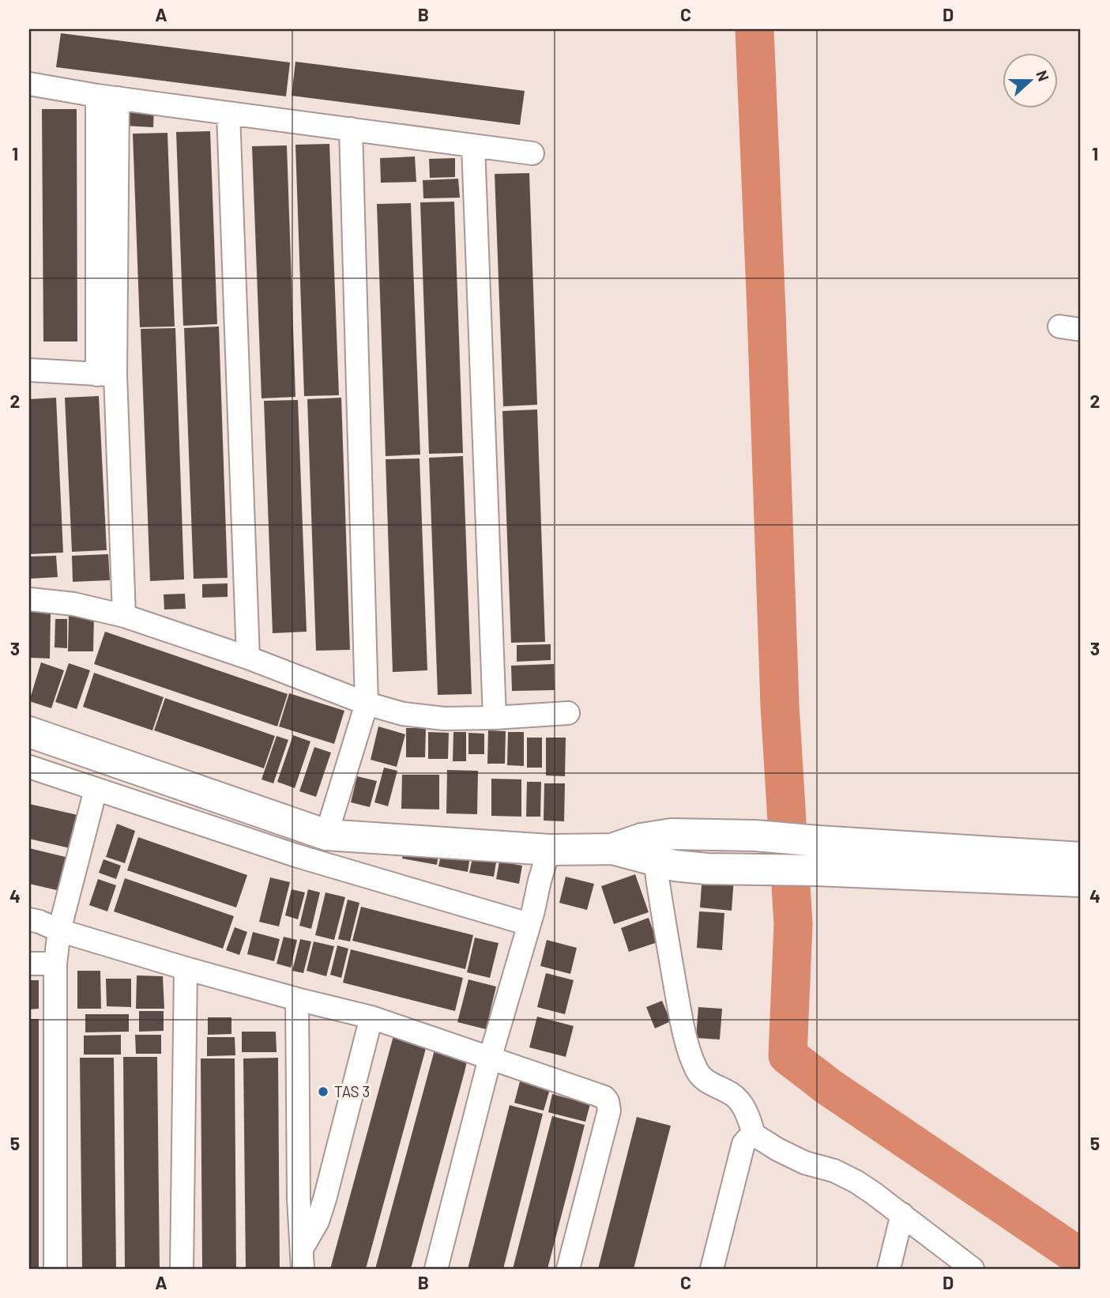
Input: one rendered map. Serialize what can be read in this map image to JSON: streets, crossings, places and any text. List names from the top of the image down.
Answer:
{
  "places": ["TAS 3"],
  "north": "right",
  "grid": {
    "columns": [
      "A",
      "B",
      "C",
      "D"
    ],
    "rows": [
      "1",
      "2",
      "3",
      "4",
      "5"
    ]
  }
}
